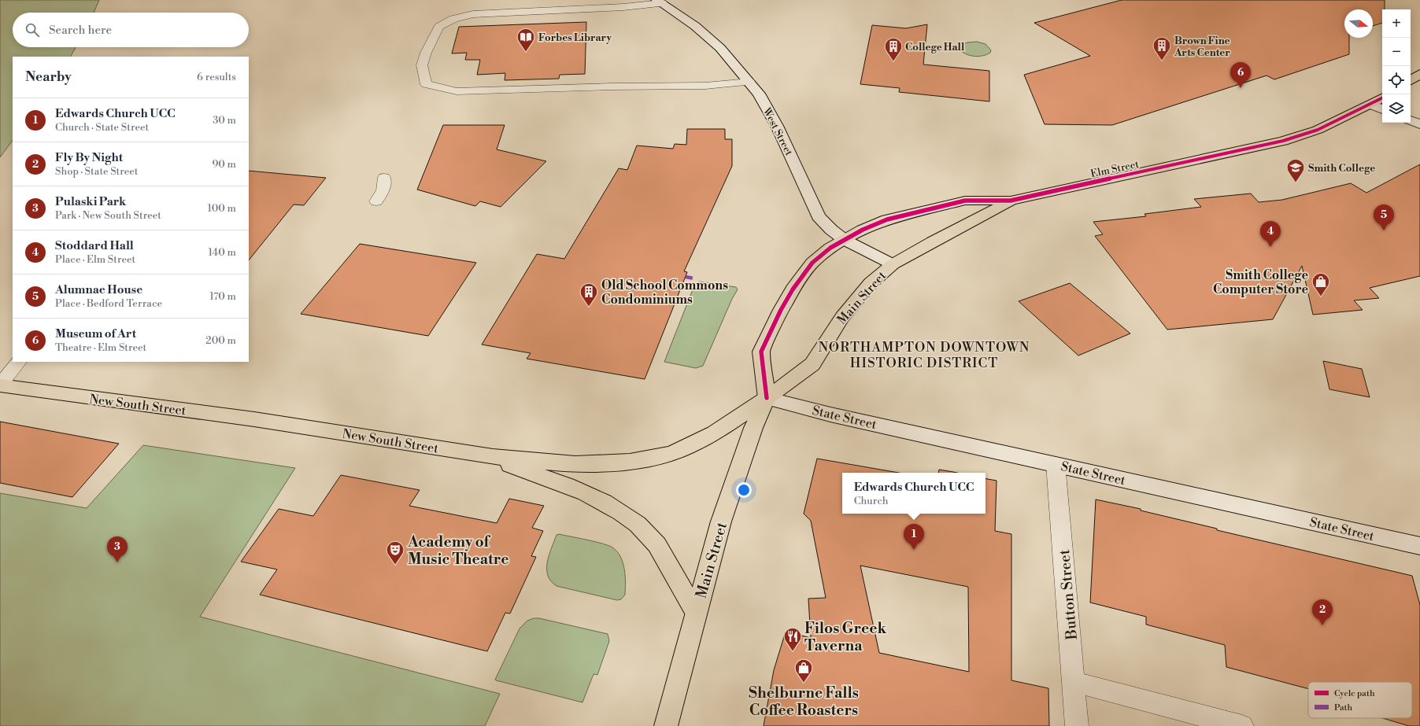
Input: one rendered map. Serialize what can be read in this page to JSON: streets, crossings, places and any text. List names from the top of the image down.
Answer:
{
  "streets": {
    "main road": [
      "West Street",
      "Elm Street",
      "Main Street",
      "New South Street",
      "State Street"
    ],
    "lane": ["Button Street"]
  },
  "crossings": [
    ["West Street", "Elm Street"],
    ["West Street", "Main Street"],
    ["Elm Street", "Main Street"],
    ["Main Street", "New South Street"],
    ["Main Street", "State Street"],
    ["New South Street", "State Street"],
    ["State Street", "Button Street"]
  ],
  "districts": ["NORTHAMPTON DOWNTOWN HISTORIC DISTRICT"],
  "places": {
    "library": ["Forbes Library"],
    "building": ["Brown Fine Arts Center", "College Hall", "Old School Commons Condominiums"],
    "school or university": ["Smith College"],
    "shop": ["Smith College Computer Store", "Shelburne Falls Coffee Roasters"],
    "theatre": ["Academy of Music Theatre"],
    "restaurant": ["Filos Greek Taverna"]
  },
  "legend": ["Cycle path", "Path"],
  "north": "right",
  "page": {
    "map_buttons": ["+", "−"],
    "search": "Search here",
    "heading": ["Nearby", "6 results"],
    "pins": [
      "6",
      "5",
      "4",
      "1",
      "3",
      "2"
    ],
    "list": [
      {
        "mark": "1",
        "name": "Edwards Church UCC",
        "note": "Church · State Street",
        "value": "30 m"
      },
      {
        "mark": "2",
        "name": "Fly By Night",
        "note": "Shop · State Street",
        "value": "90 m"
      },
      {
        "mark": "3",
        "name": "Pulaski Park",
        "note": "Park · New South Street",
        "value": "100 m"
      },
      {
        "mark": "4",
        "name": "Stoddard Hall",
        "note": "Place · Elm Street",
        "value": "140 m"
      },
      {
        "mark": "5",
        "name": "Alumnae House",
        "note": "Place · Bedford Terrace",
        "value": "170 m"
      },
      {
        "mark": "6",
        "name": "Museum of Art",
        "note": "Theatre · Elm Street",
        "value": "200 m"
      }
    ],
    "popup": ["Edwards Church UCC", "Church"]
  }
}
